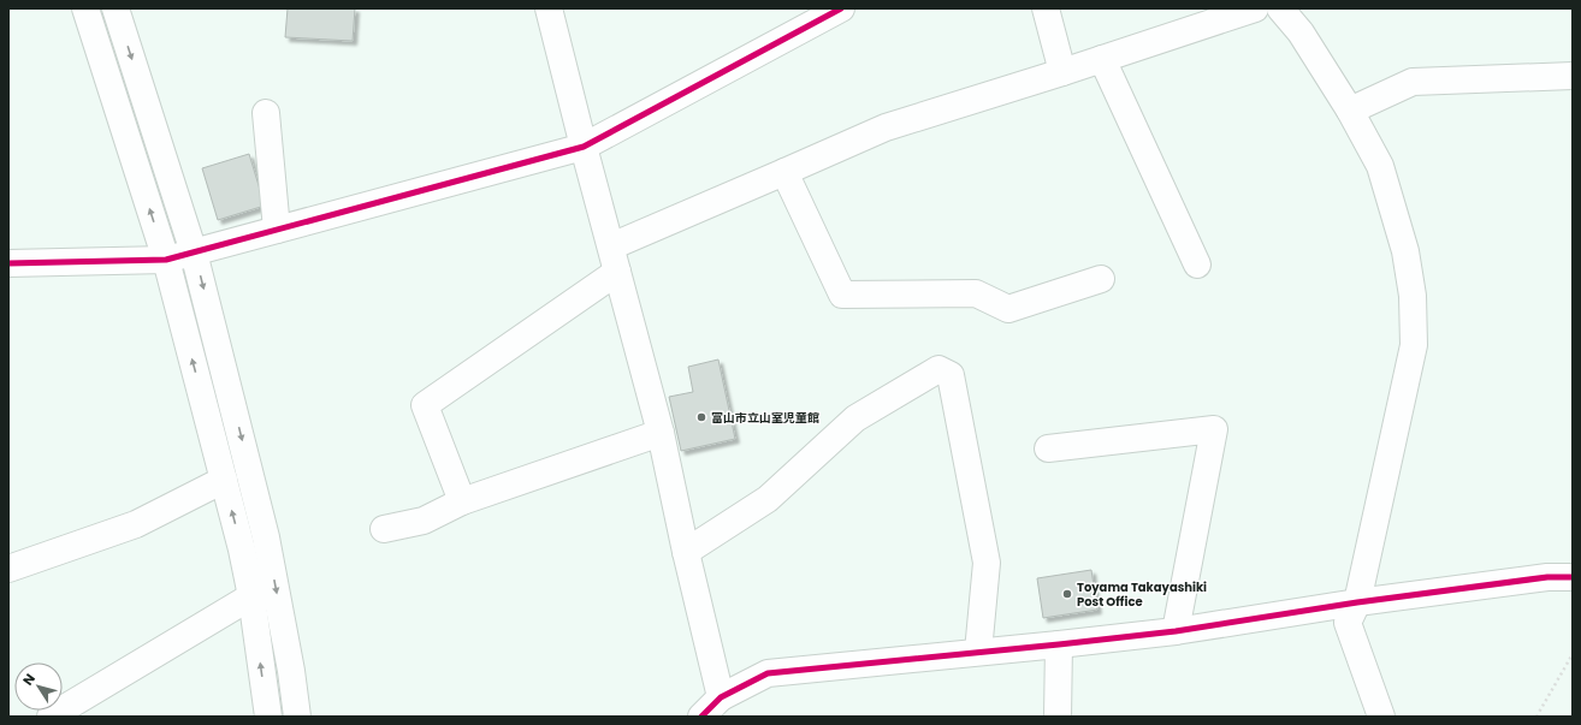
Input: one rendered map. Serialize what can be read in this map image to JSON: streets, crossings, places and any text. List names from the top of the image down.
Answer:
{
  "places": ["富山市立山室児童館", "Toyama Takayashiki Post Office"],
  "north": "top left"
}
